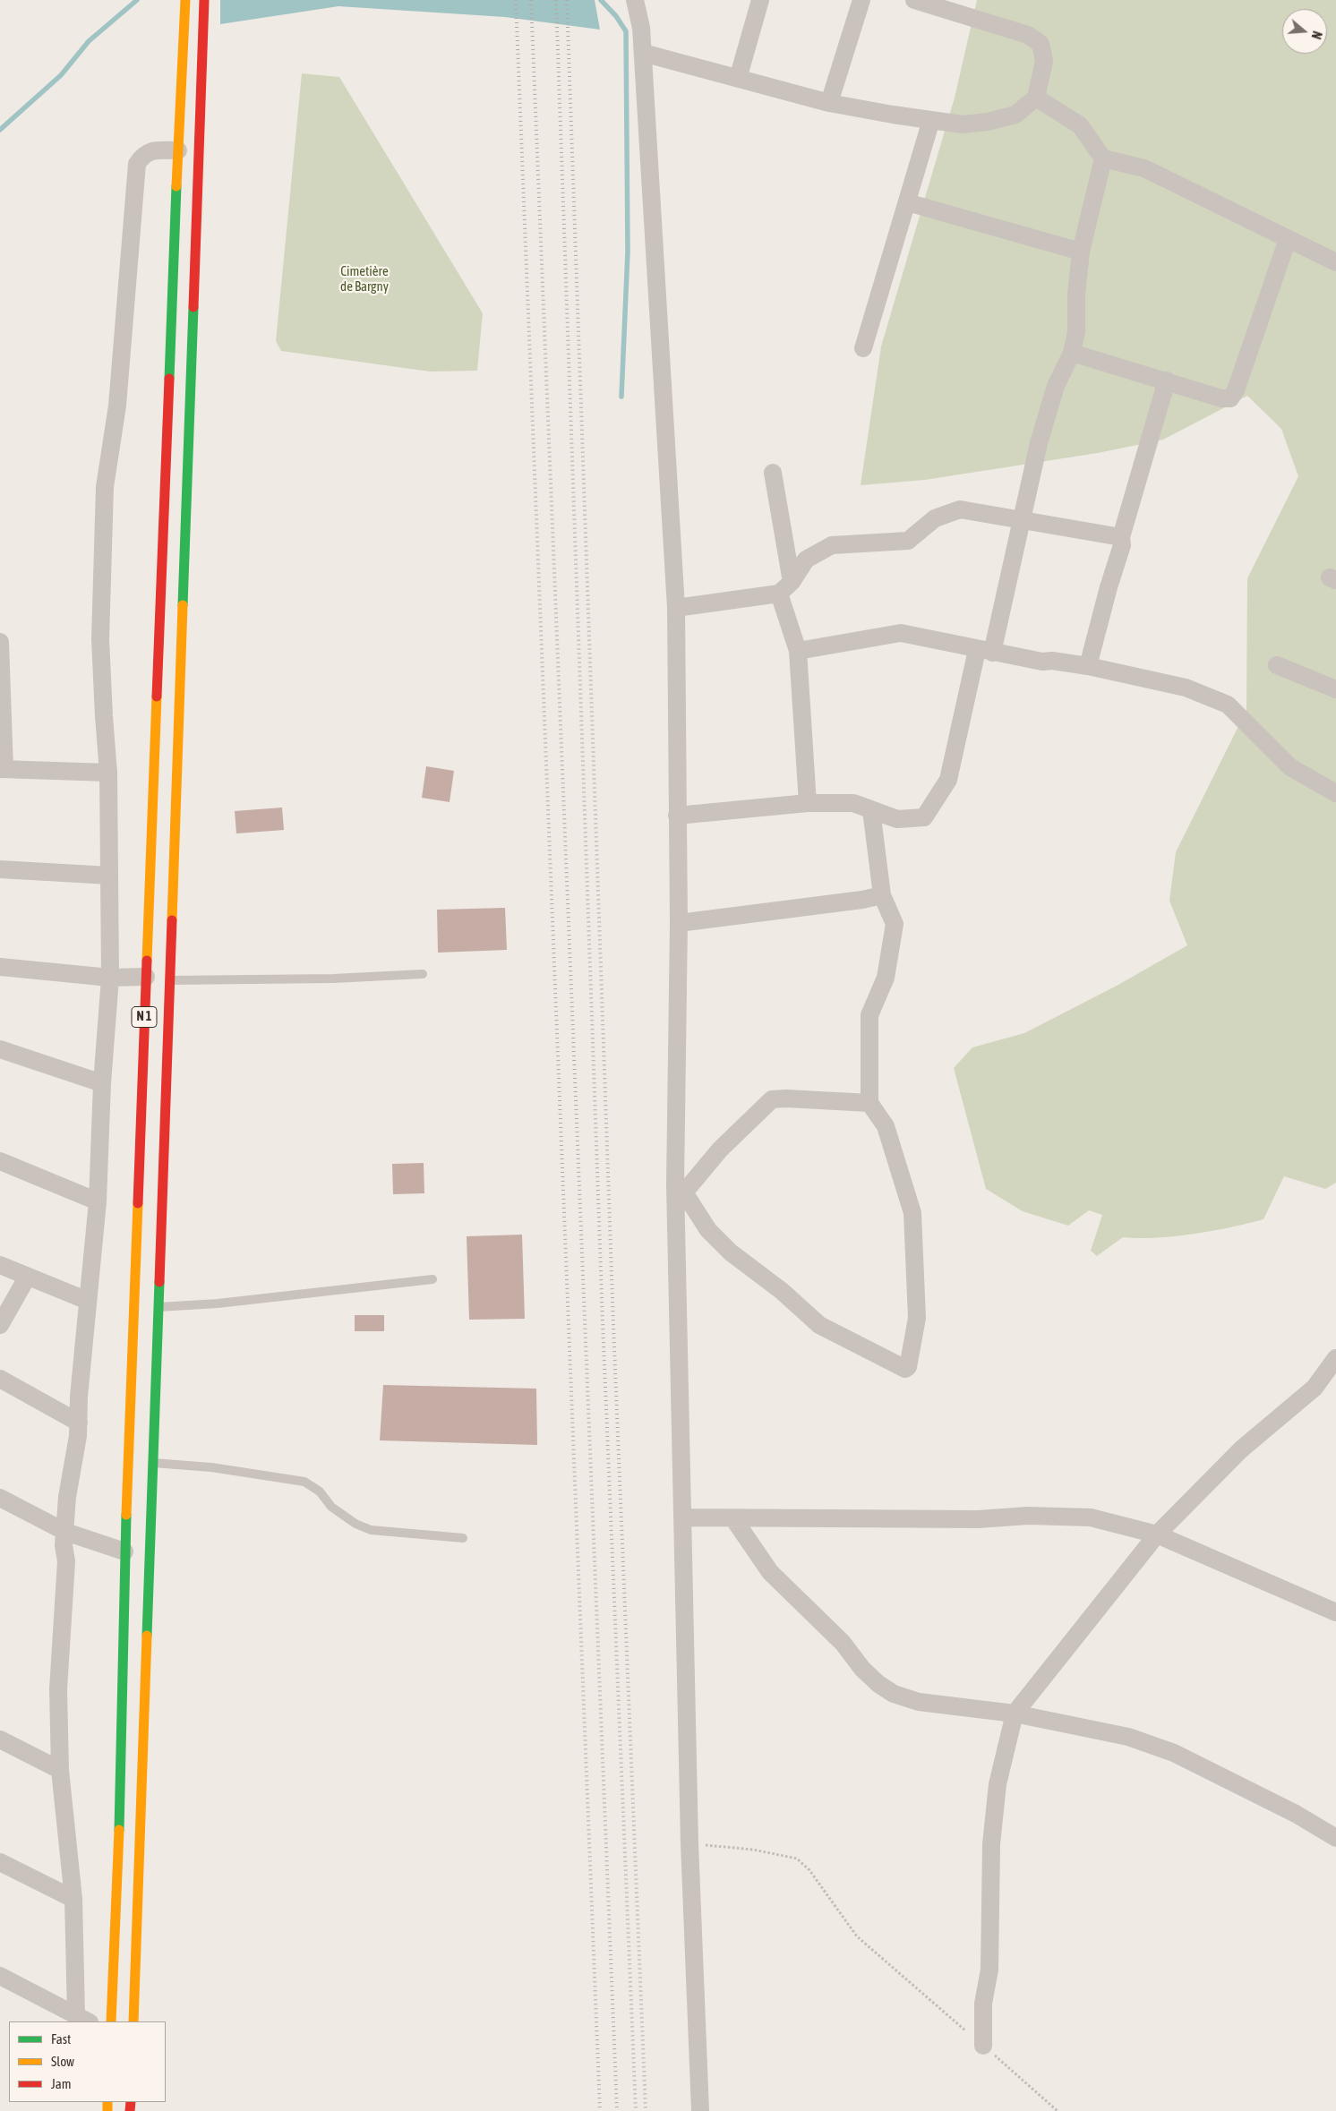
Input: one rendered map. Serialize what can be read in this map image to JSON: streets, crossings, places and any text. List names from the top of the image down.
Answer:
{
  "streets": {
    "highway": ["N 1"]
  },
  "parks": ["Cimetière de Bargny"],
  "legend": ["Fast", "Slow", "Jam"],
  "north": "right"
}
